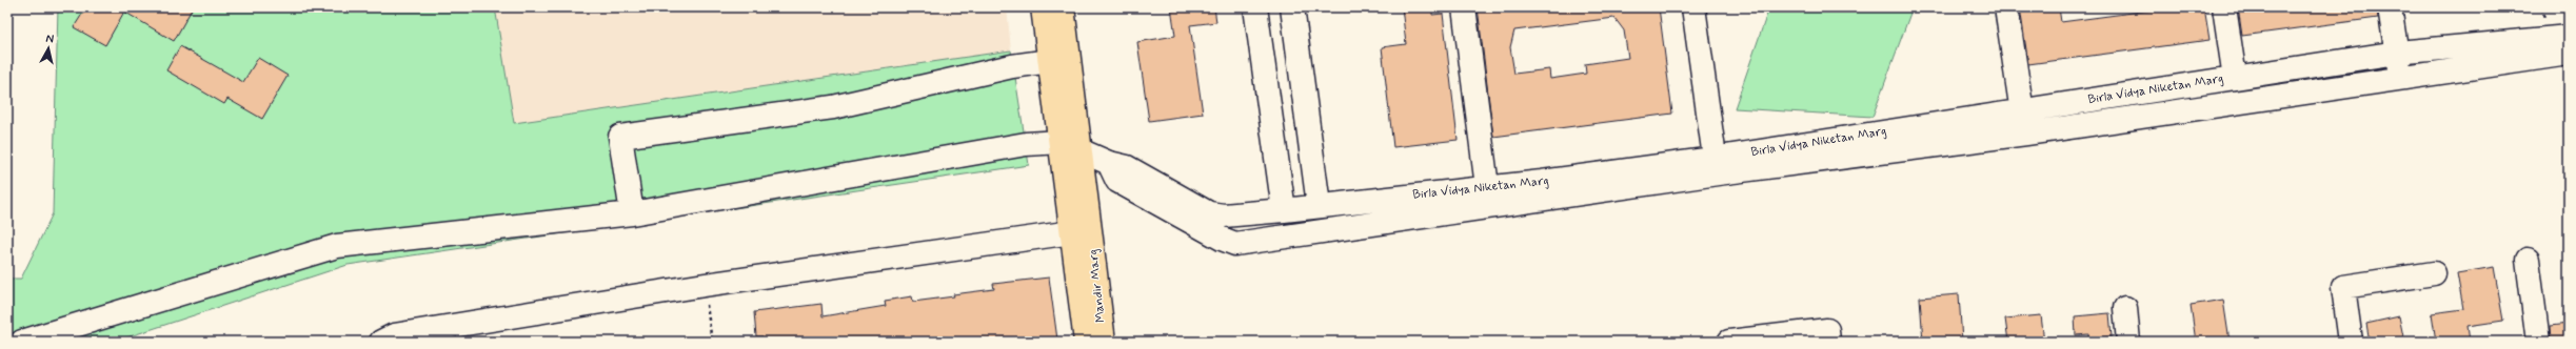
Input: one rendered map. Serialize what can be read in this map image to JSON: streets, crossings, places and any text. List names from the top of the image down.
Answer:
{
  "streets": {
    "main road": ["Mandir Marg"],
    "street": ["Birla Vidya Niketan Marg"]
  },
  "north": "top"
}
